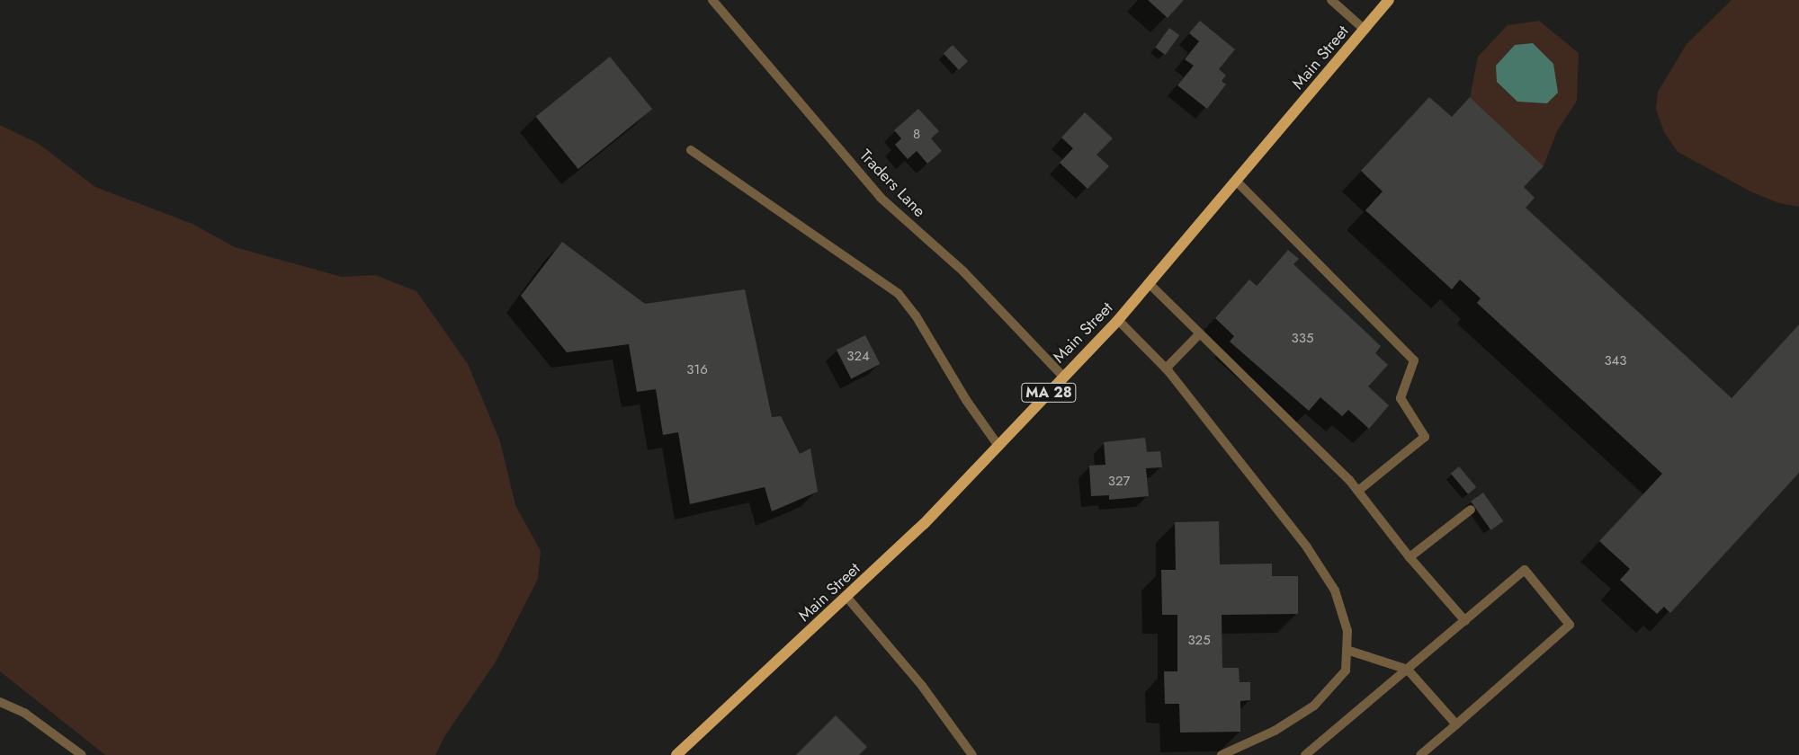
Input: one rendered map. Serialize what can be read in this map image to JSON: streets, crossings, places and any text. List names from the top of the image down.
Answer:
{
  "streets": {
    "main road": ["Main Street", "MA 28"],
    "street": ["Traders Lane"]
  },
  "crossings": [
    ["Main Street", "Traders Lane"]
  ],
  "house_numbers": [
    "8",
    "335",
    "324",
    "343",
    "316",
    "327",
    "325"
  ]
}
